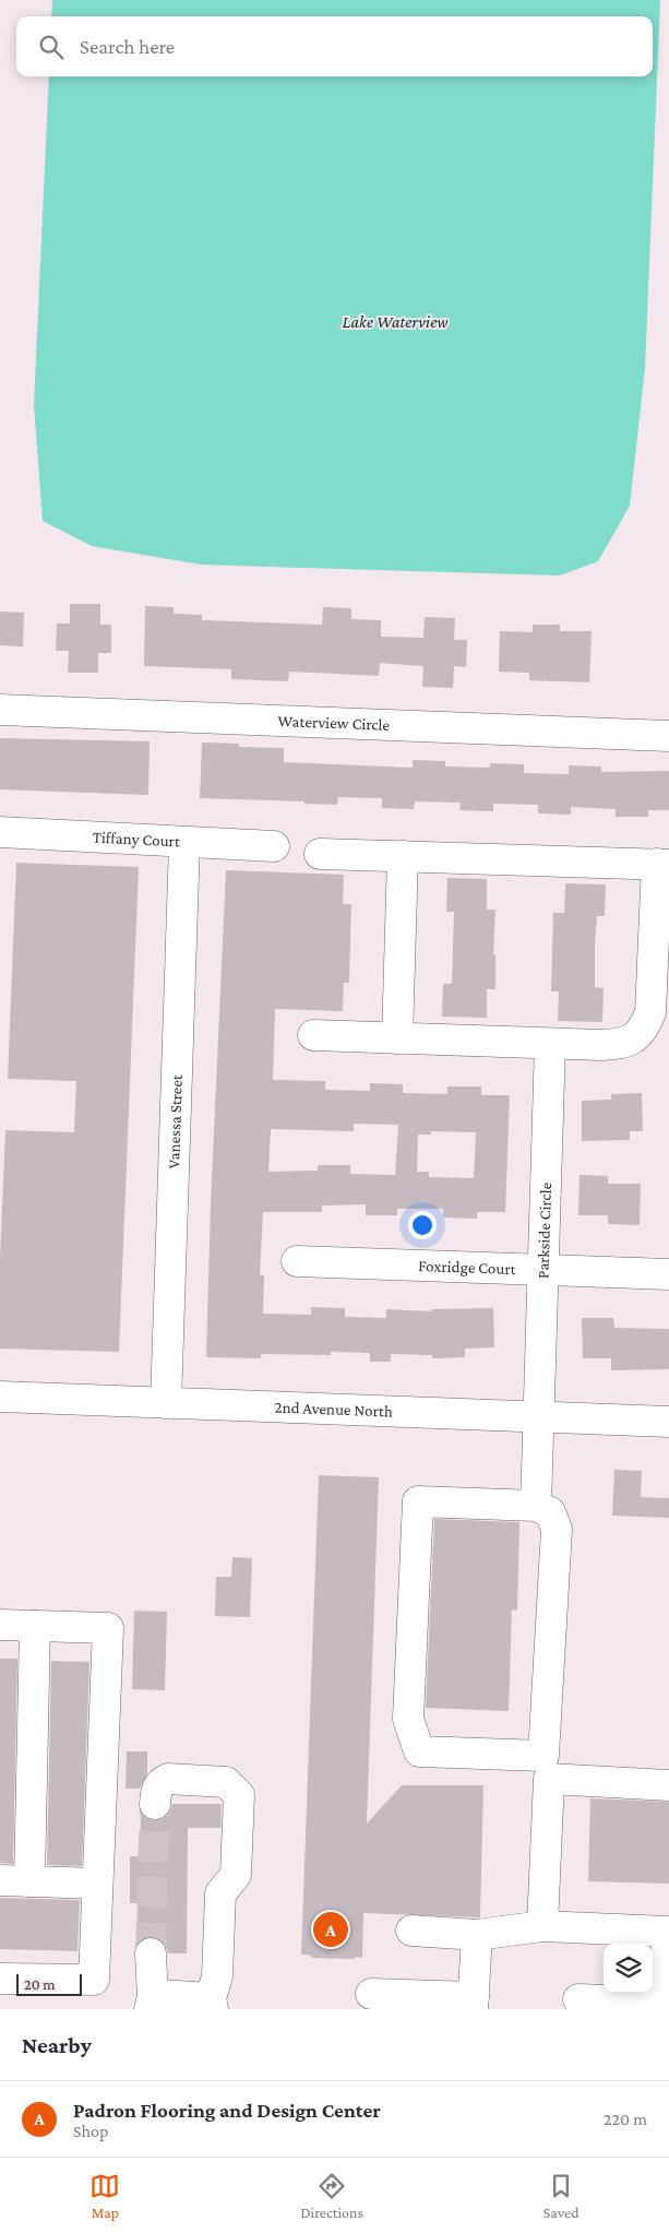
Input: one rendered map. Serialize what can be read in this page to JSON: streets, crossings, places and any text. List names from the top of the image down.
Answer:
{
  "streets": {
    "street": [
      "Waterview Circle",
      "Tiffany Court",
      "Vanessa Street",
      "Parkside Circle",
      "Foxridge Court",
      "2nd Avenue North"
    ]
  },
  "crossings": [
    ["Tiffany Court", "Vanessa Street"],
    ["Vanessa Street", "2nd Avenue North"],
    ["Parkside Circle", "Foxridge Court"],
    ["Parkside Circle", "2nd Avenue North"]
  ],
  "water": ["Lake Waterview"],
  "scale_bar": "20 m",
  "page": {
    "search": "Search here",
    "pins": "A",
    "scale": "20 m",
    "heading": "Nearby",
    "list": [
      {
        "mark": "A",
        "name": "Padron Flooring and Design Center",
        "note": "Shop",
        "value": "220 m"
      }
    ],
    "nav": ["Map", "Directions", "Saved"]
  }
}
